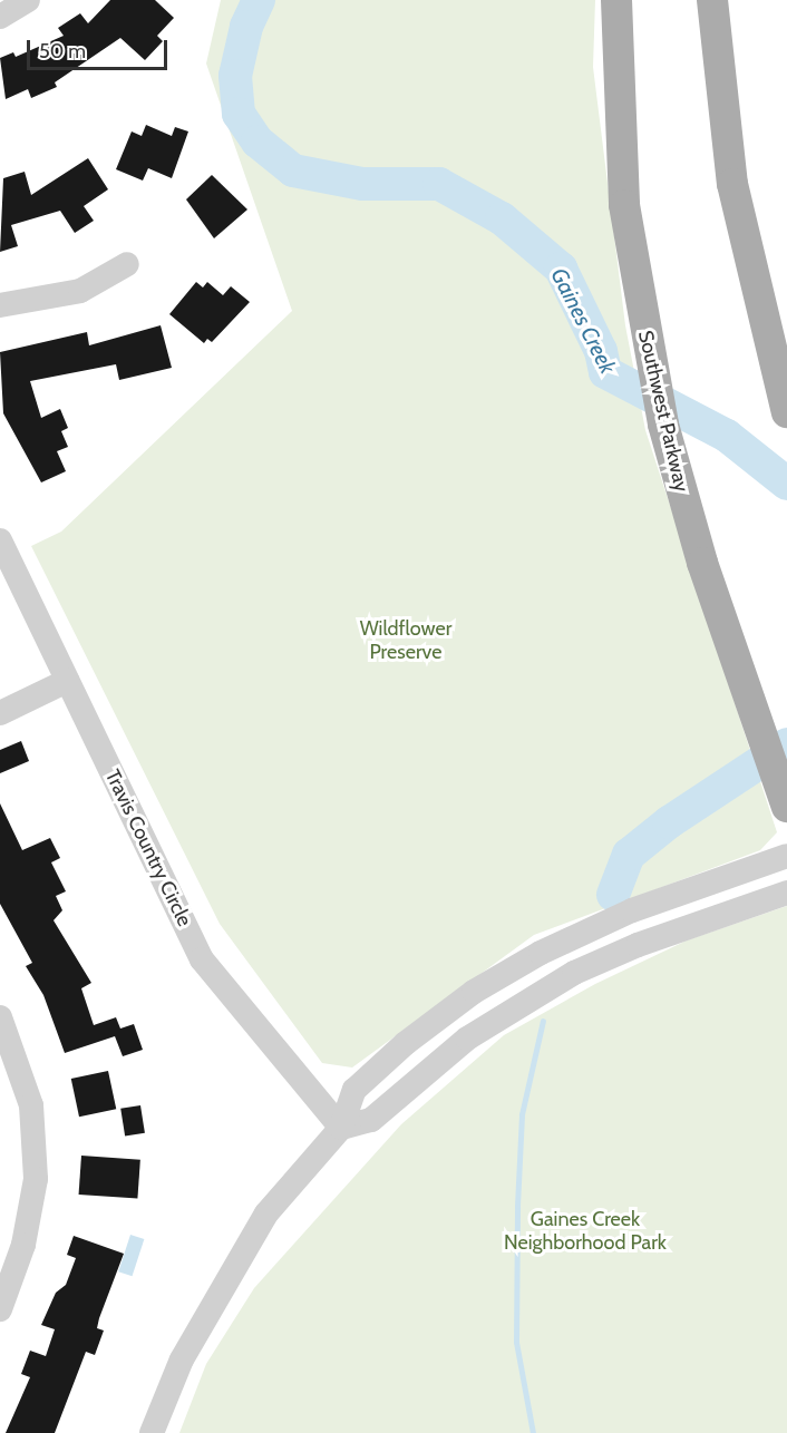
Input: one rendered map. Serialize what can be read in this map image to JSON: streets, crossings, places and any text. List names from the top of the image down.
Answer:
{
  "streets": {
    "main road": ["Southwest Parkway"],
    "street": ["Travis Country Circle"]
  },
  "water": ["Gaines Creek"],
  "parks": ["Wildflower Preserve", "Gaines Creek Neighborhood Park"],
  "scale_bar": "50 m"
}
